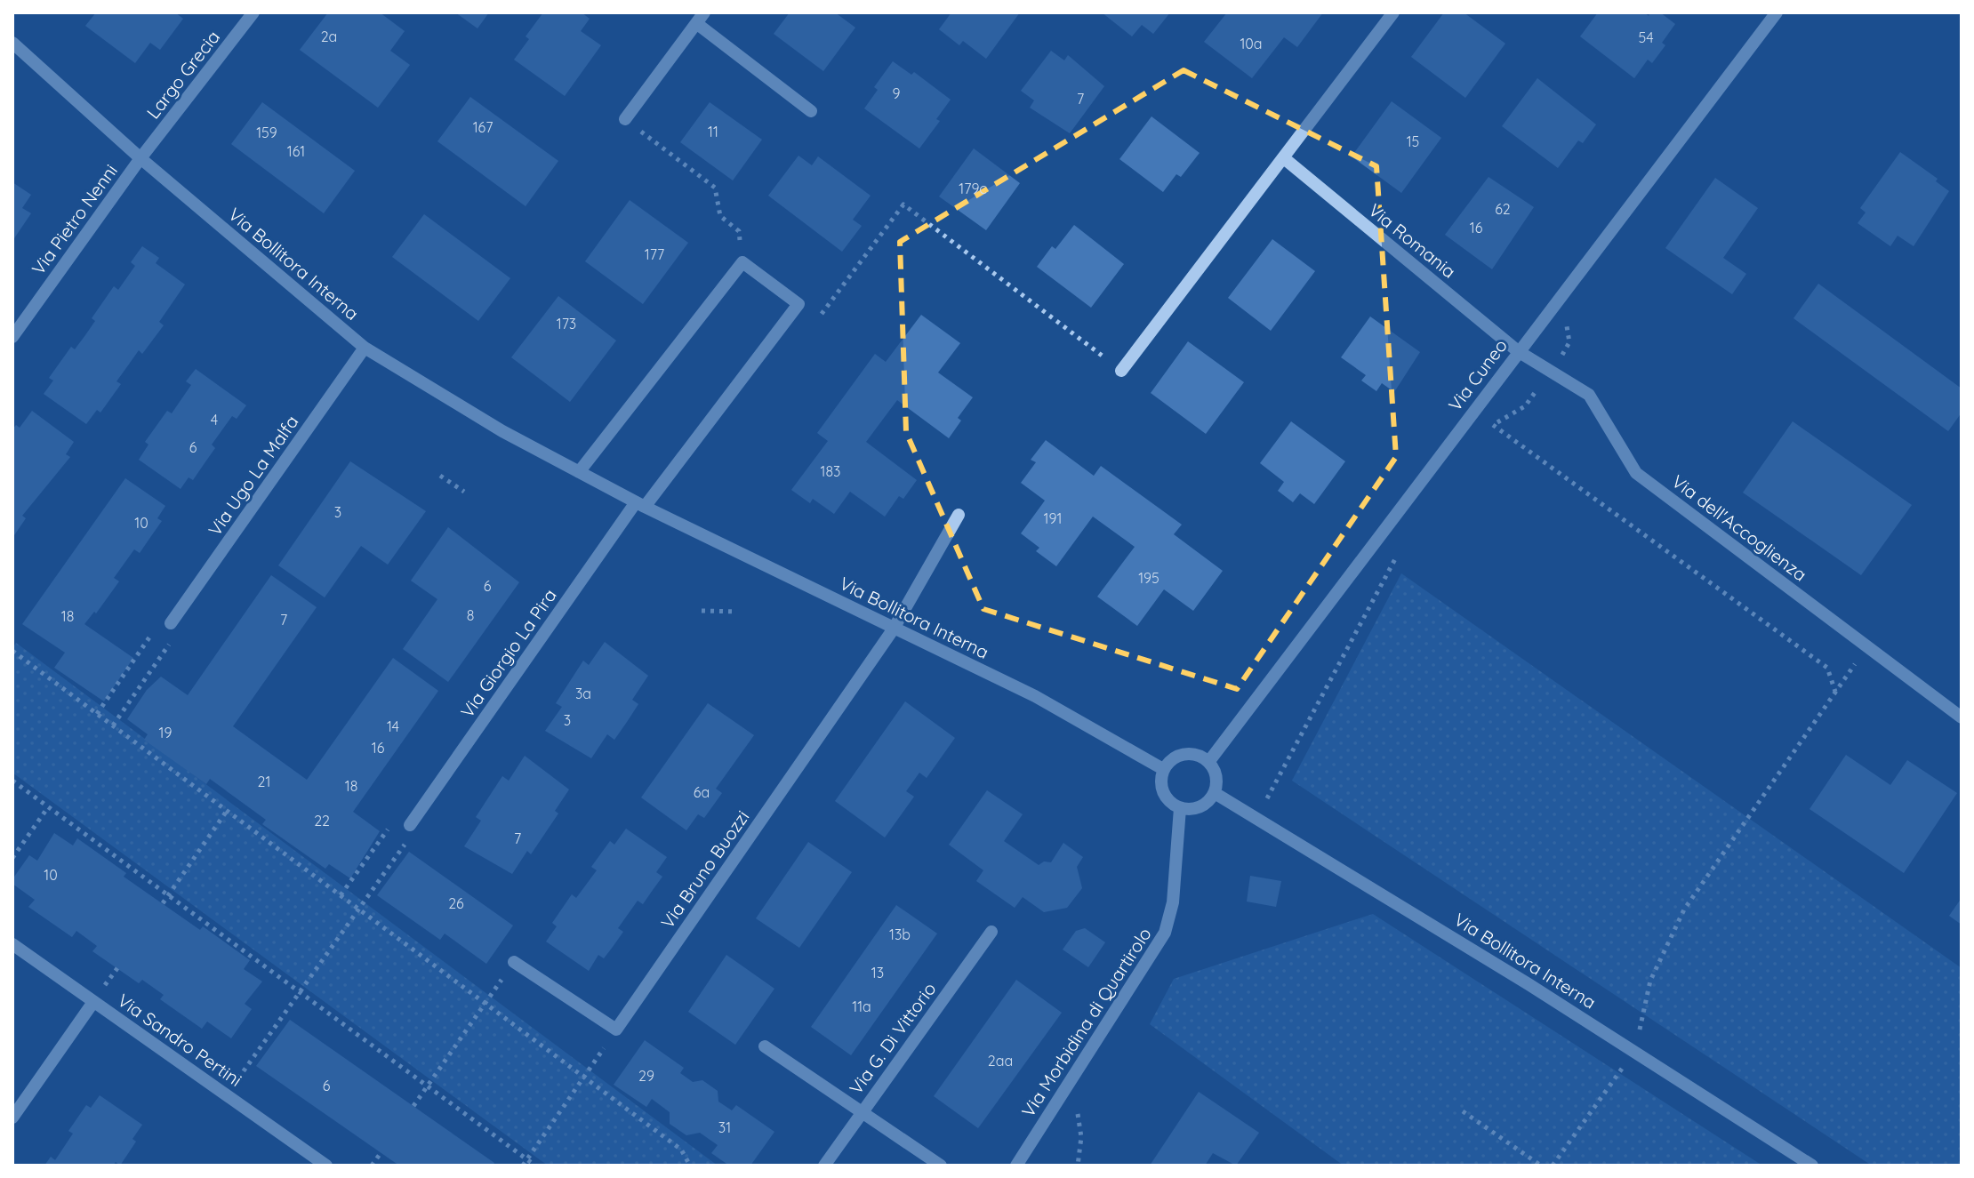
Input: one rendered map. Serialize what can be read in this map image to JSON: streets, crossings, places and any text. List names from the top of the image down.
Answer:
{
  "streets": {
    "street": [
      "Largo Grecia",
      "Via Pietro Nenni",
      "Via Romania",
      "Via Bollitora Interna",
      "Via Cuneo",
      "Via Ugo La Malfa",
      "Via dell'Accoglienza",
      "Via Giorgio La Pira",
      "Via Bruno Buozzi",
      "Via Morbidina di Quartirolo",
      "Via G. Di Vittorio",
      "Via Sandro Pertini"
    ]
  },
  "crossings": [
    ["Largo Grecia", "Via Pietro Nenni"],
    ["Largo Grecia", "Via Bollitora Interna"],
    ["Via Pietro Nenni", "Via Bollitora Interna"],
    ["Via Romania", "Via Cuneo"],
    ["Via Romania", "Via dell'Accoglienza"],
    ["Via Bollitora Interna", "Via Cuneo"],
    ["Via Bollitora Interna", "Via Ugo La Malfa"],
    ["Via Bollitora Interna", "Via Giorgio La Pira"],
    ["Via Bollitora Interna", "Via Bruno Buozzi"],
    ["Via Bollitora Interna", "Via Morbidina di Quartirolo"],
    ["Via Cuneo", "Via dell'Accoglienza"],
    ["Via Cuneo", "Via Morbidina di Quartirolo"]
  ],
  "house_numbers": [
    "2a",
    "54",
    "10a",
    "9",
    "7",
    "167",
    "11",
    "159",
    "15",
    "161",
    "179c",
    "62",
    "16",
    "177",
    "173",
    "4",
    "6",
    "183",
    "3",
    "191",
    "10",
    "195",
    "6",
    "8",
    "18",
    "7",
    "3a",
    "3",
    "14",
    "19",
    "16",
    "21",
    "18",
    "6a",
    "22",
    "7",
    "10",
    "26",
    "13b",
    "13",
    "11a",
    "2aa",
    "29",
    "6",
    "31"
  ]
}
